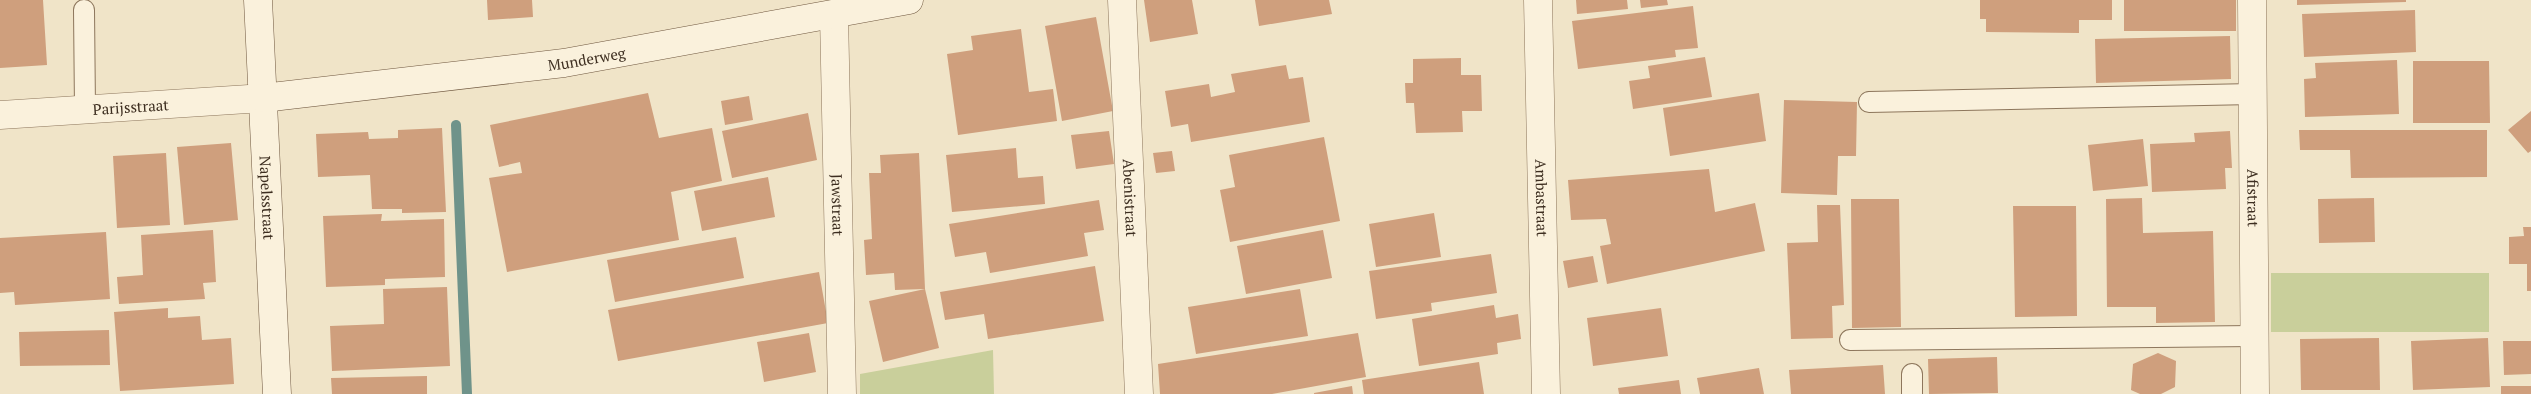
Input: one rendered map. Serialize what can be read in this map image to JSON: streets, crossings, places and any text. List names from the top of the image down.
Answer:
{
  "streets": {
    "street": [
      "Munderweg",
      "Parijsstraat",
      "Napelsstraat",
      "Abenistraat",
      "Ambastraat",
      "Afistraat",
      "Jawstraat"
    ]
  },
  "crossings": [
    ["Munderweg", "Parijsstraat"],
    ["Munderweg", "Napelsstraat"],
    ["Munderweg", "Jawstraat"],
    ["Parijsstraat", "Napelsstraat"]
  ]
}
